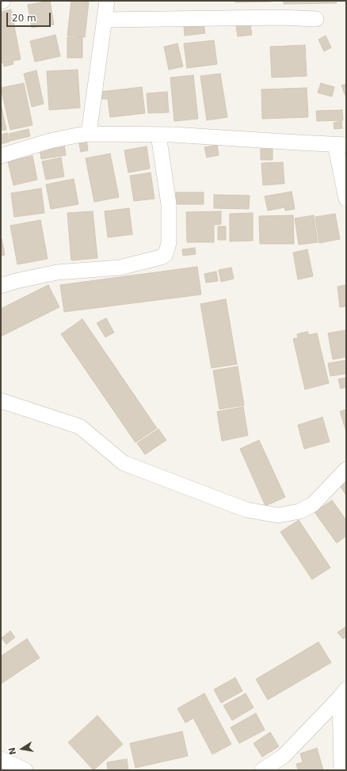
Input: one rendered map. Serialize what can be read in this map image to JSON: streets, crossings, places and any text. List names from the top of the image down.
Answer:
{
  "scale_bar": "20 m",
  "north": "left"
}
